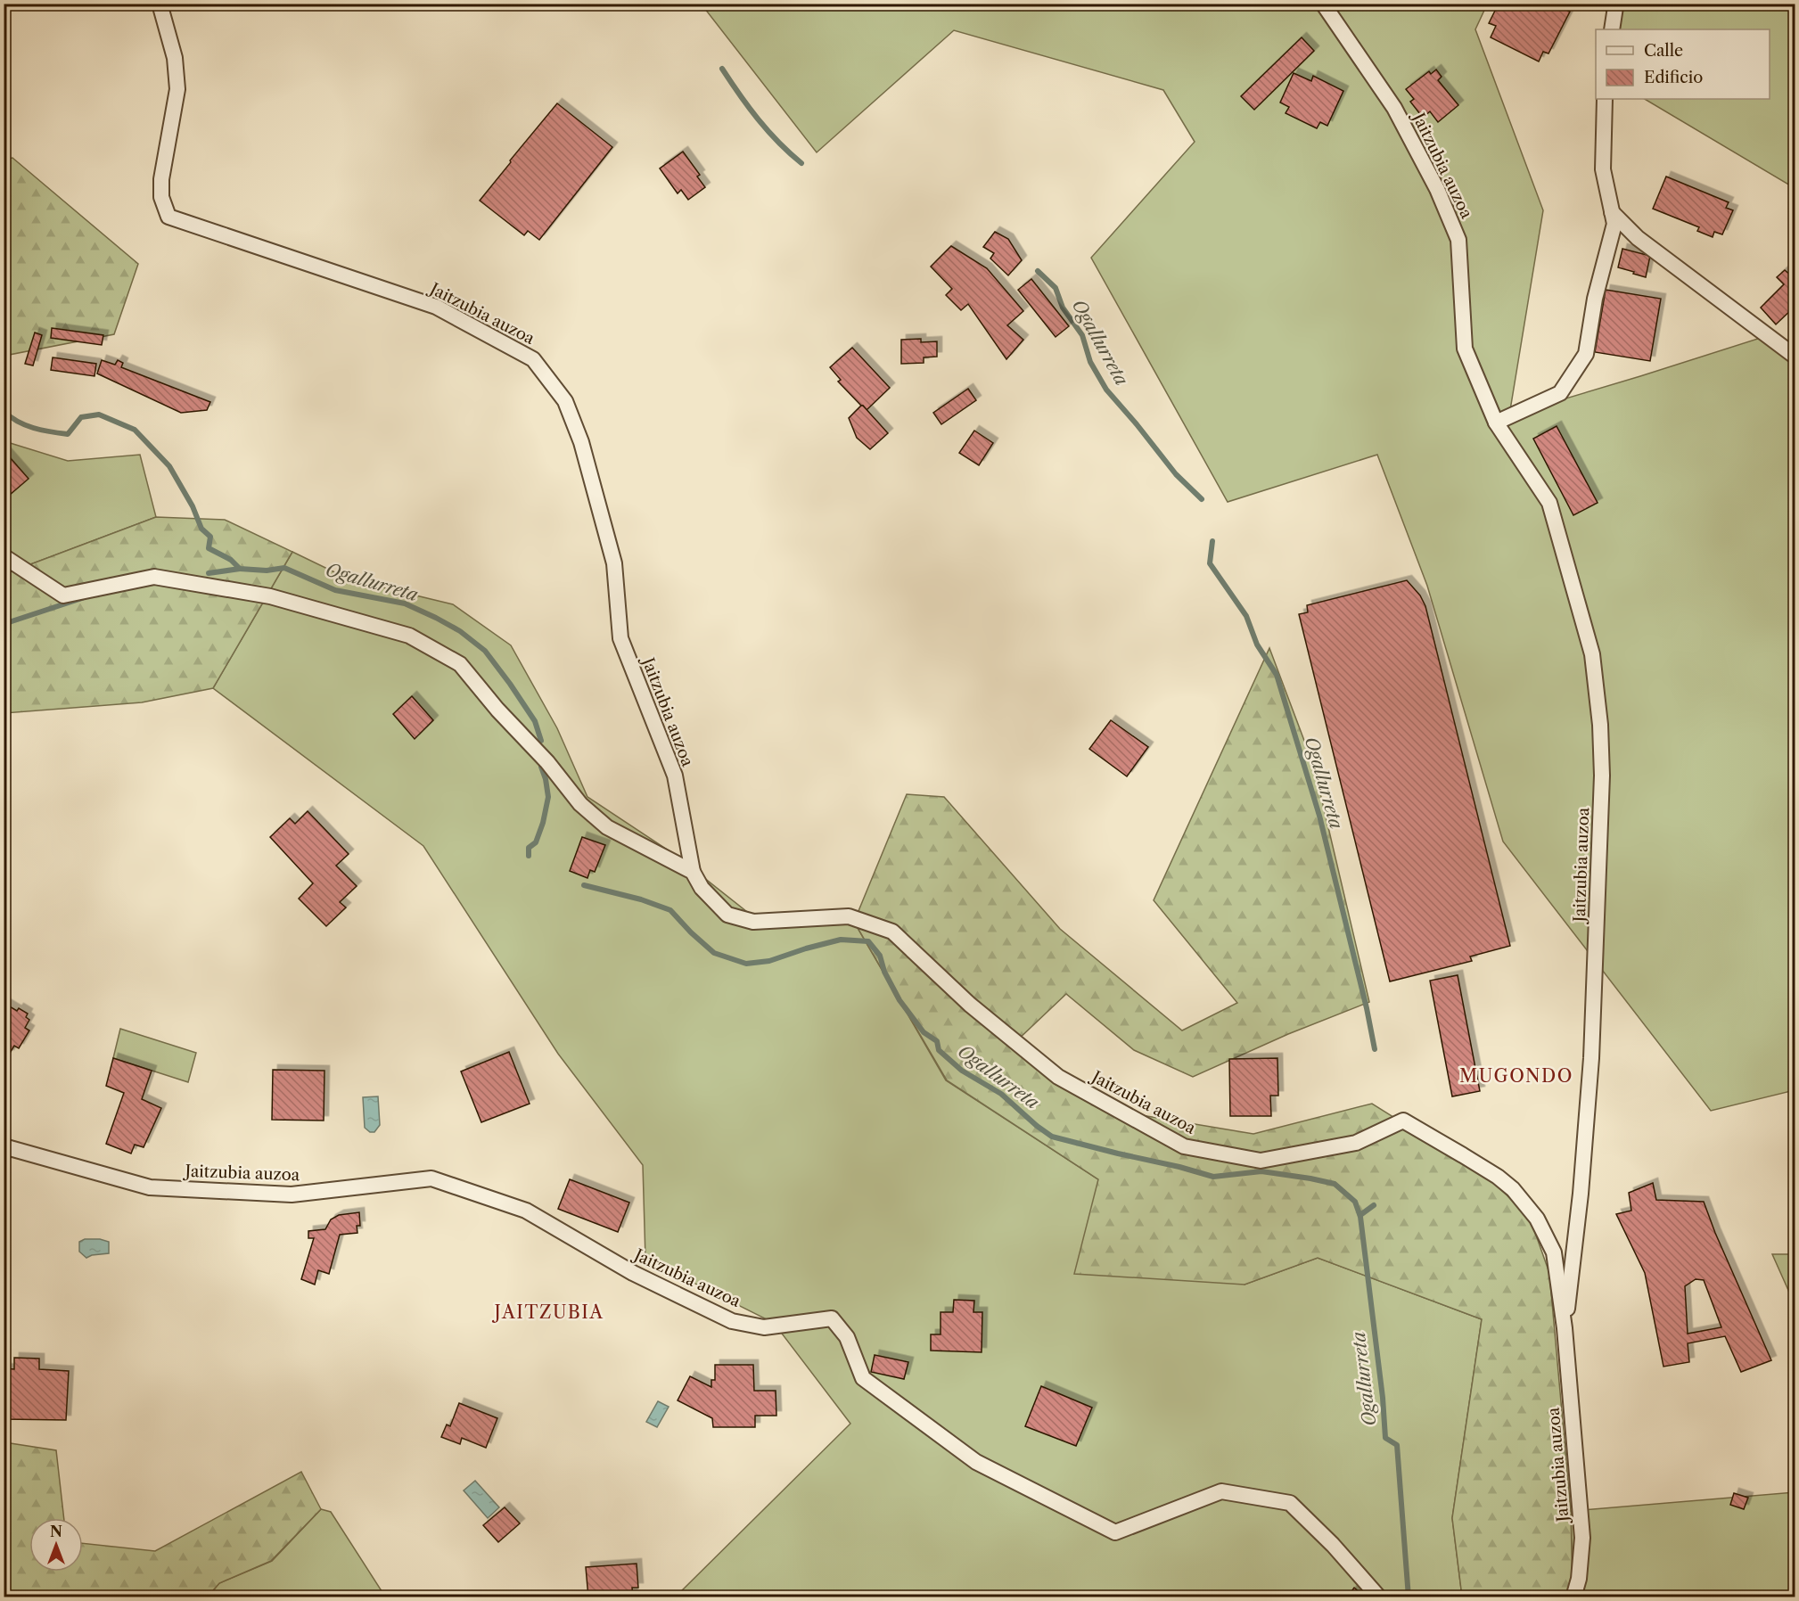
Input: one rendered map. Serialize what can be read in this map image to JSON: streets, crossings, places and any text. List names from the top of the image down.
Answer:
{
  "streets": {
    "street": ["Jaitzubia auzoa"]
  },
  "districts": ["MUGONDO", "JAITZUBIA"],
  "water": ["Ogallurreta"],
  "legend": ["Calle", "Edificio"],
  "north": "top"
}
